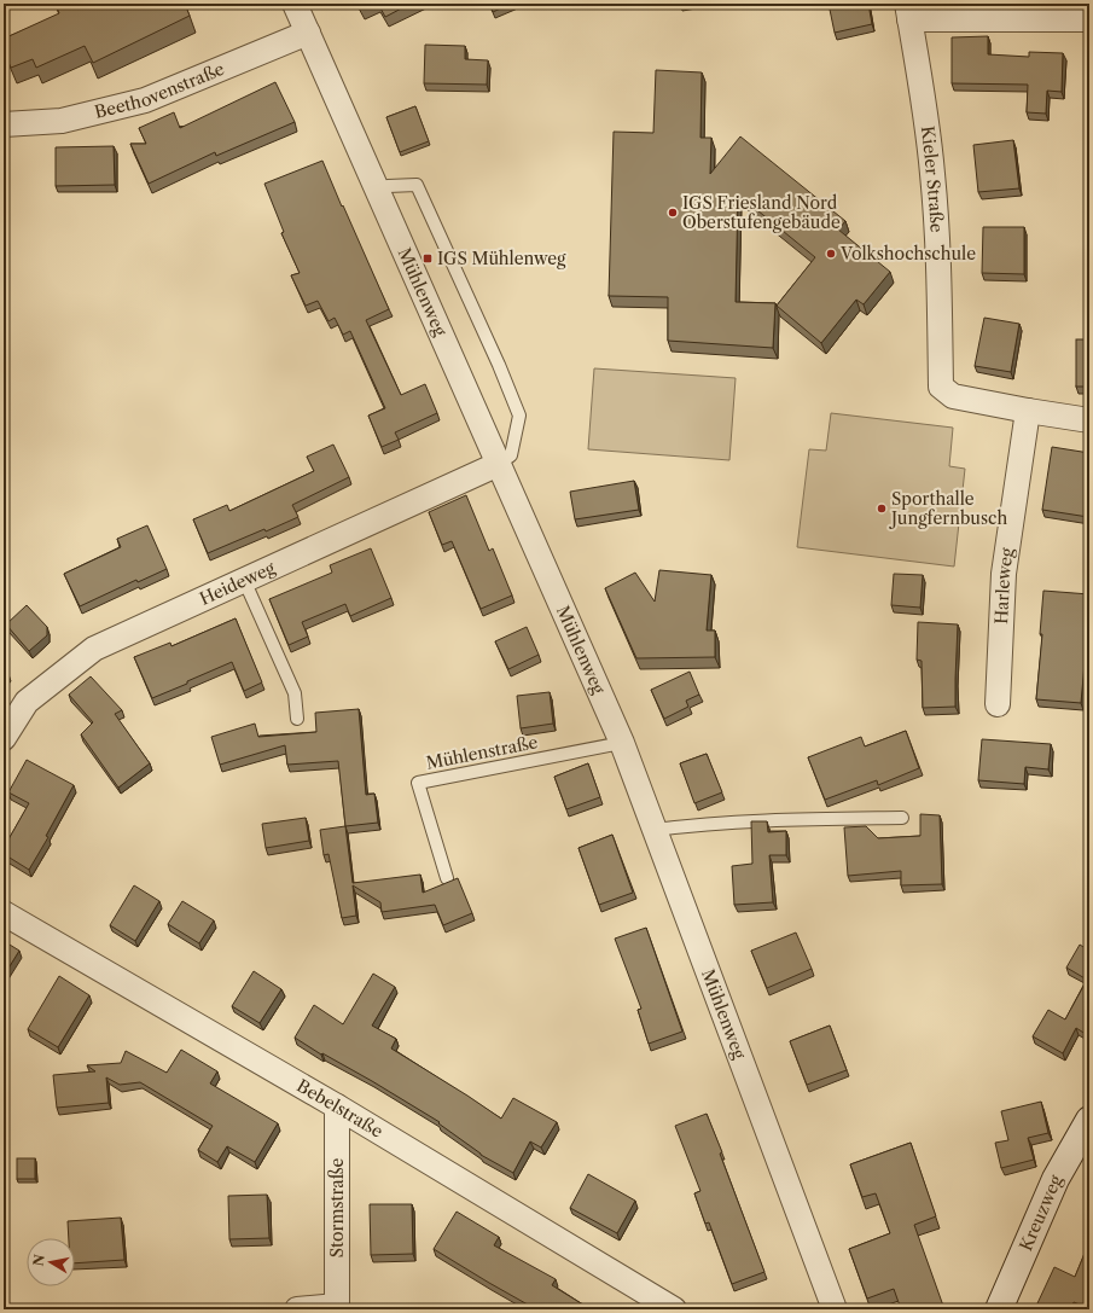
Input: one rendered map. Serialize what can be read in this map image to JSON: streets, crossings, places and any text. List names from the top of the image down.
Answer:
{
  "streets": {
    "street": [
      "Beethovenstraße",
      "Kieler Straße",
      "Mühlenweg",
      "Heideweg",
      "Harleweg",
      "Bebelstraße",
      "Stormstraße",
      "Kreuzweg"
    ],
    "lane": ["Mühlenstraße"]
  },
  "crossings": [
    ["Beethovenstraße", "Mühlenweg"],
    ["Kieler Straße", "Harleweg"],
    ["Mühlenweg", "Heideweg"],
    ["Mühlenweg", "Mühlenstraße"],
    ["Bebelstraße", "Stormstraße"]
  ],
  "places": {
    "other": ["IGS Friesland Nord Oberstufengebäude", "Volkshochschule", "Sporthalle Jungfernbusch"],
    "transit": ["IGS Mühlenweg"]
  },
  "north": "left"
}
